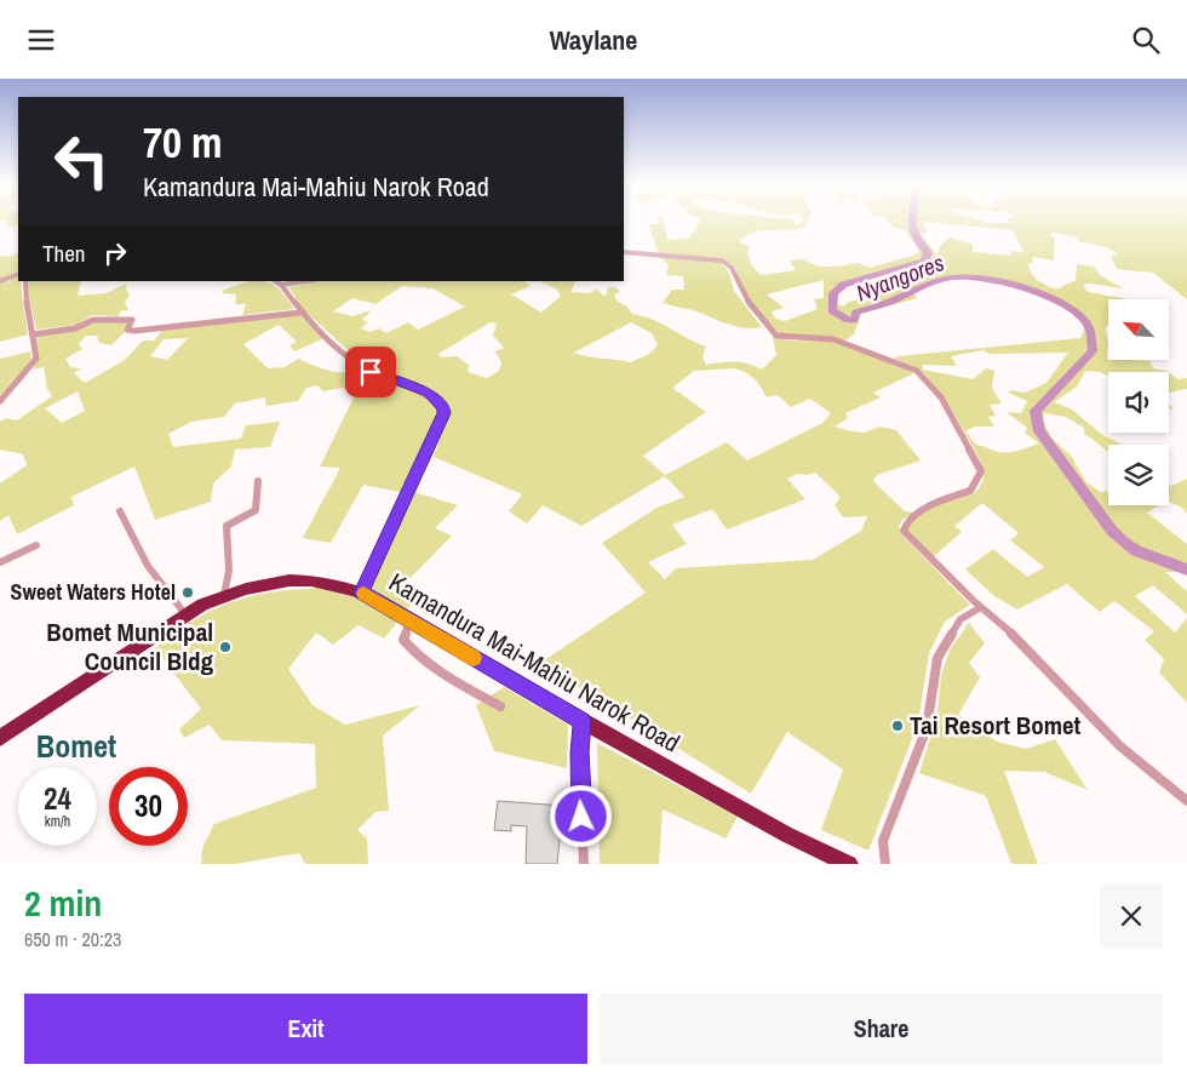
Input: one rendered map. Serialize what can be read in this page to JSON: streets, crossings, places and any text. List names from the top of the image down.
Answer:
{
  "streets": {
    "highway": ["Kamandura Mai-Mahiu Narok Road"]
  },
  "districts": ["Bomet"],
  "water": ["Nyangores"],
  "places": ["Sweet Waters Hotel", "Bomet Municipal Council Bldg", "Tai Resort Bomet"],
  "north": "top left",
  "page": {
    "header": "Waylane",
    "turn": ["70 m", "Kamandura Mai-Mahiu Narok Road"],
    "then": "Then",
    "speed": "24 km/h",
    "limit": "30",
    "heading": ["2 min", "650 m · 20:23"],
    "buttons": ["Exit", "Share"]
  }
}
